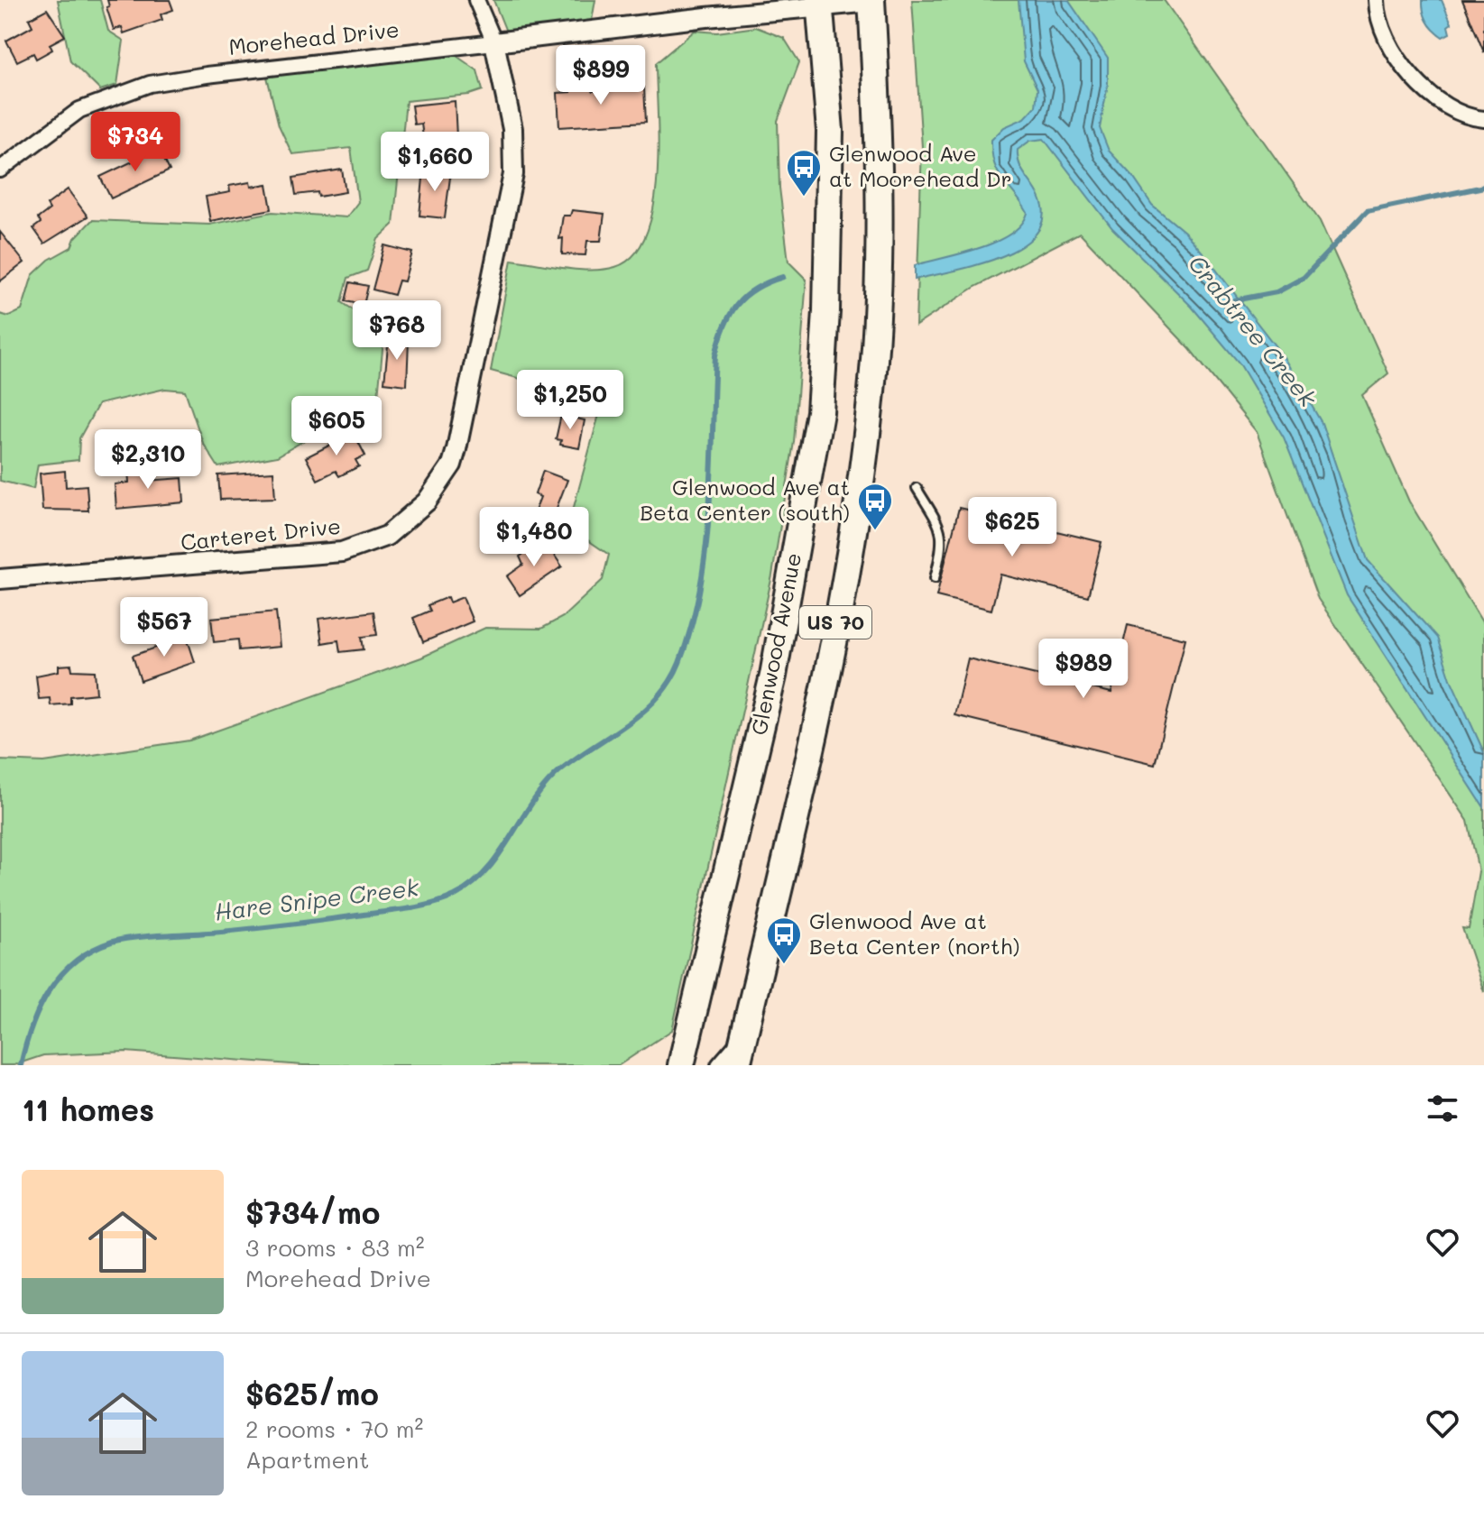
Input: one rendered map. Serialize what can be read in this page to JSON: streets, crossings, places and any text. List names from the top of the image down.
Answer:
{
  "streets": {
    "highway": ["US 70", "Glenwood Avenue"],
    "street": ["Morehead Drive", "Carteret Drive"]
  },
  "crossings": [
    ["Morehead Drive", "Carteret Drive"],
    ["Morehead Drive", "US 70"],
    ["Morehead Drive", "Glenwood Avenue"]
  ],
  "water": ["Crabtree Creek", "Hare Snipe Creek"],
  "places": {
    "bus stop": ["Glenwood Ave at Moorehead Dr", "Glenwood Ave at Beta Center (south)", "Glenwood Ave at Beta Center (north)"]
  },
  "page": {
    "price": [
      "$899",
      "$734",
      "$1,660",
      "$768",
      "$1,250",
      "$605",
      "$2,310",
      "$625",
      "$1,480",
      "$567",
      "$989"
    ],
    "heading": "11 homes",
    "list": [
      {
        "name": "$734/mo",
        "note": "3 rooms · 83 m² · Morehead Drive"
      },
      {
        "name": "$625/mo",
        "note": "2 rooms · 70 m² · Apartment"
      }
    ]
  }
}
